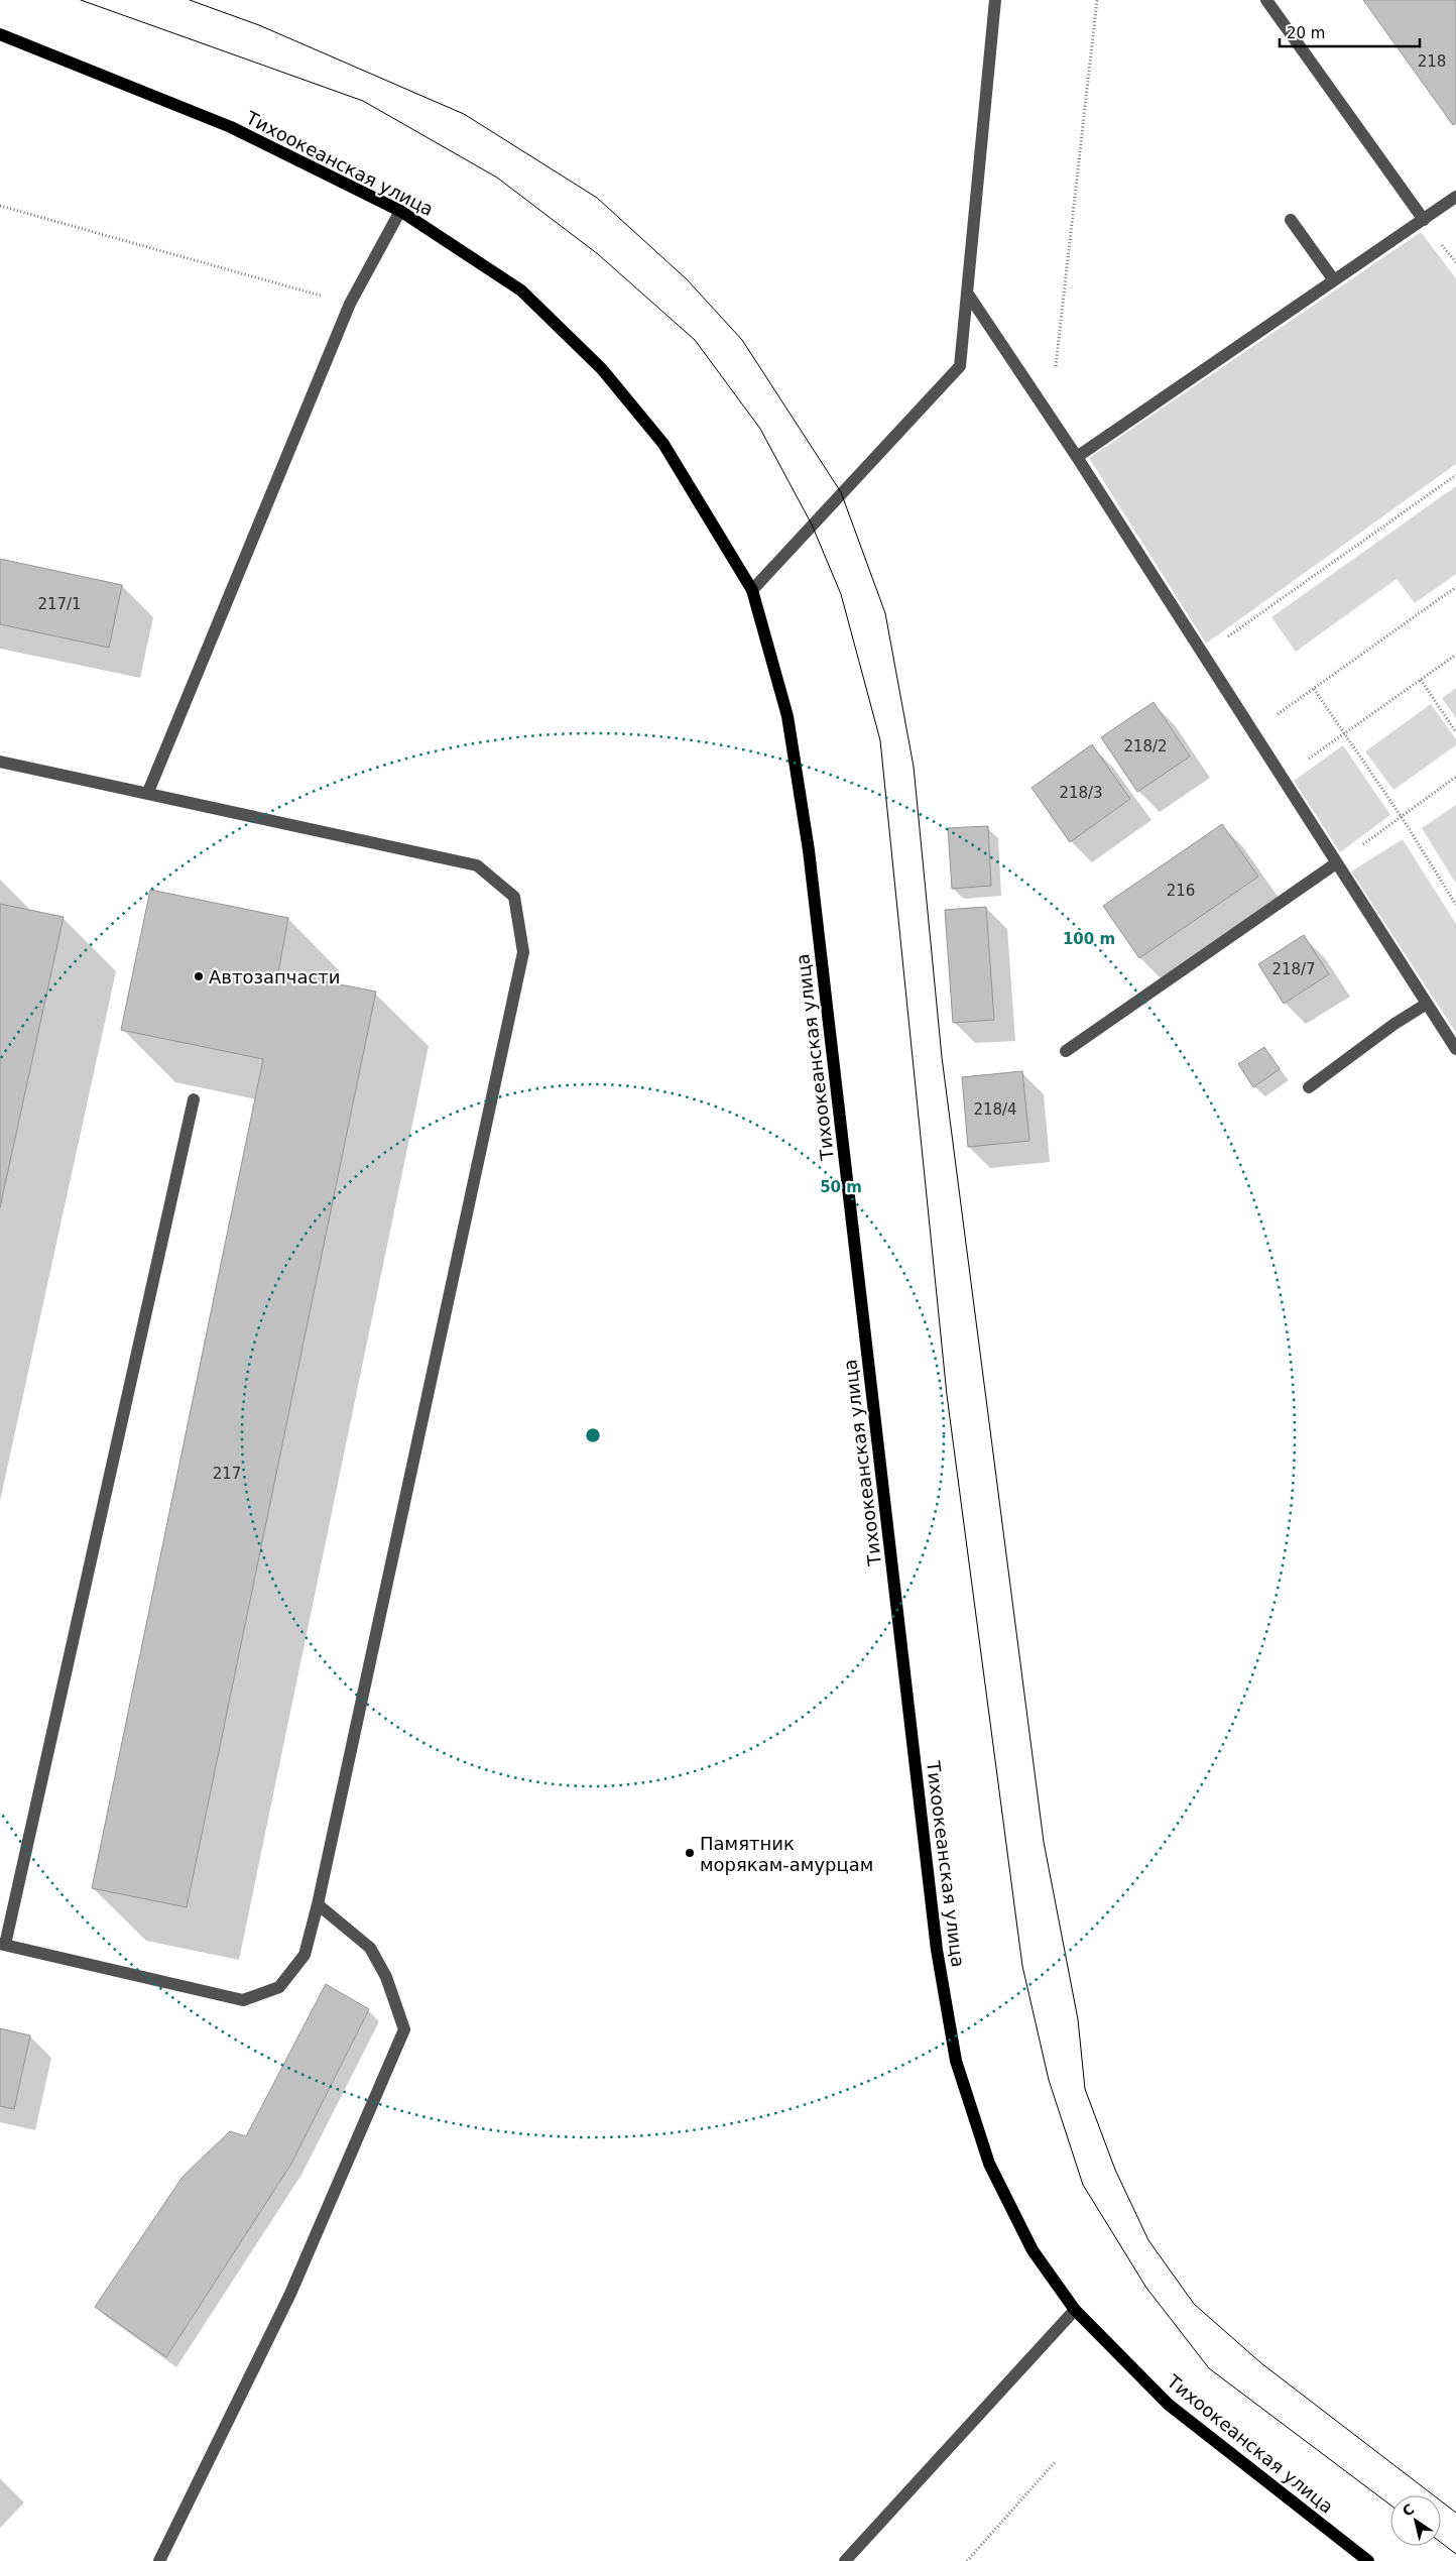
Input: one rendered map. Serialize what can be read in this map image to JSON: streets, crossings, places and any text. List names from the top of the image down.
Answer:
{
  "streets": {
    "main road": ["Тихоокеанская улица"]
  },
  "places": ["Автозапчасти", "Памятник морякам-амурцам"],
  "house_numbers": [
    "218",
    "217/1",
    "218/2",
    "218/3",
    "216",
    "218/7",
    "218/4",
    "217"
  ],
  "scale_bar": "20 m",
  "north": "top left",
  "rings": ["100 m", "50 m"]
}
